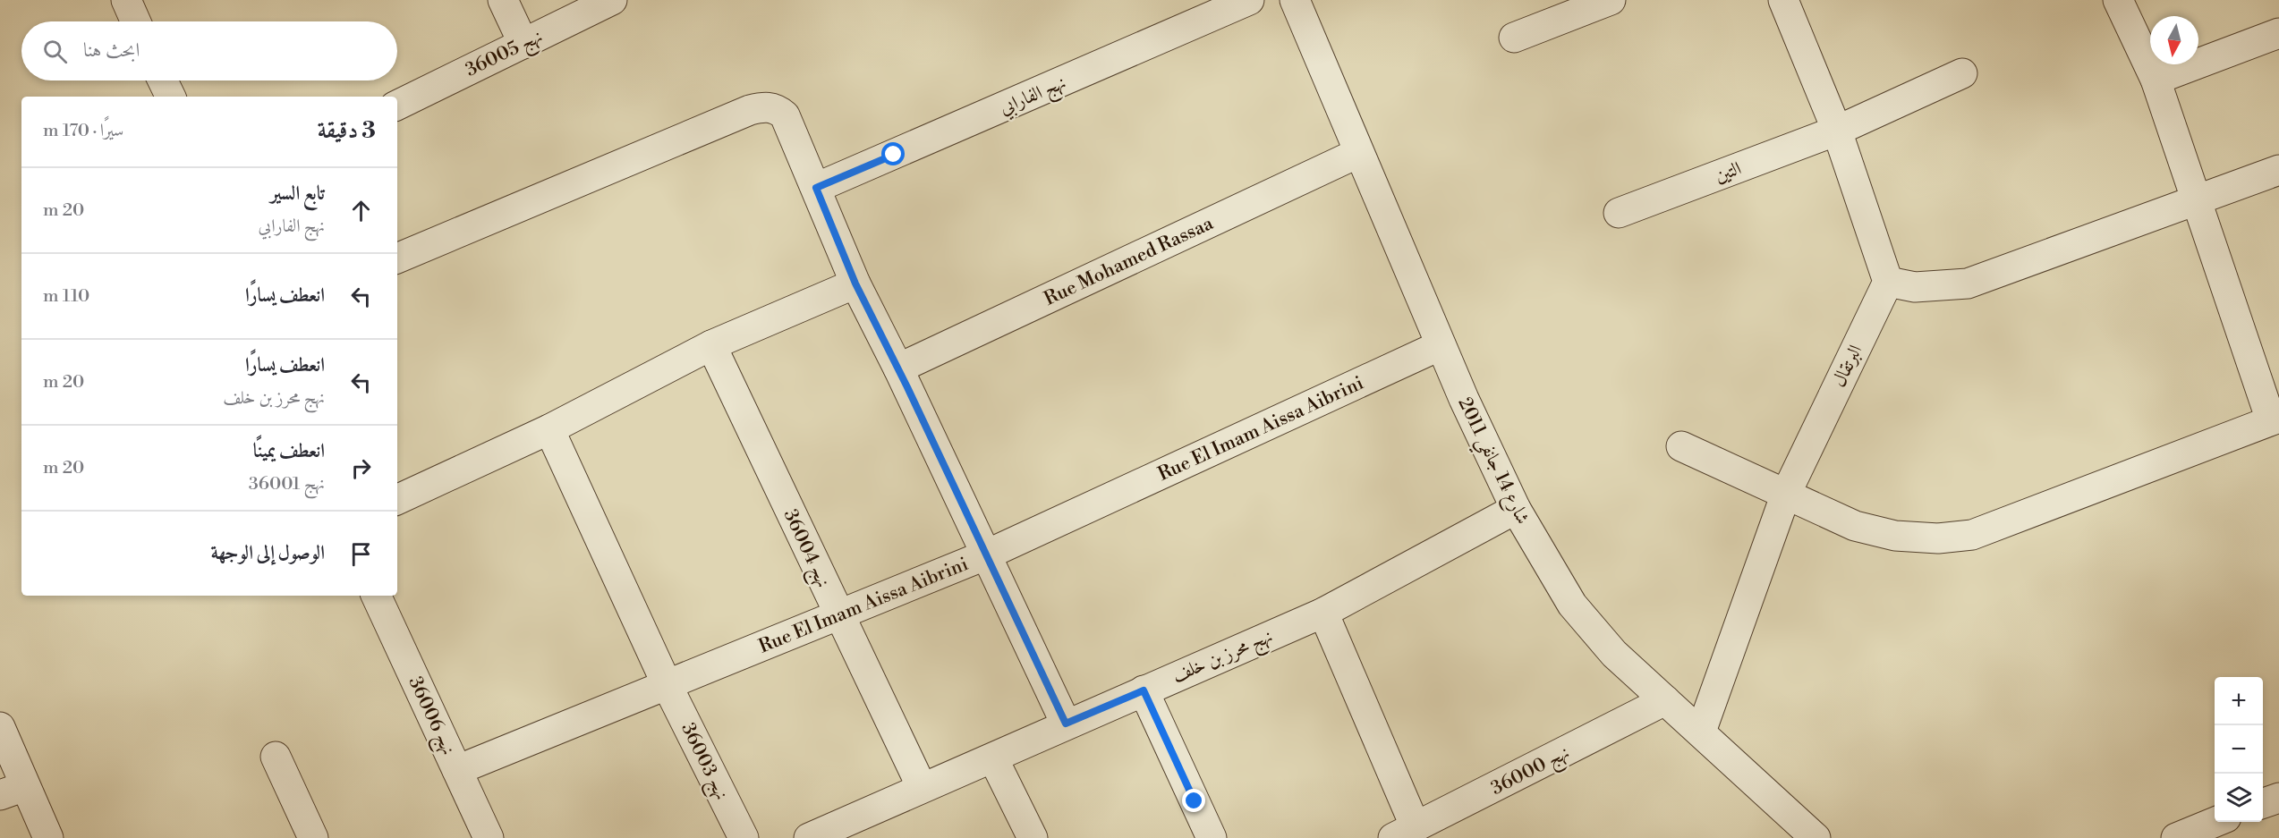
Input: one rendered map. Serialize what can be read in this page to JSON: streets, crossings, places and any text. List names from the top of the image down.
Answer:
{
  "streets": {
    "street": [
      "نهج 36005",
      "نهج الفارابي",
      "التين",
      "Rue Mohamed Rassaa",
      "البرتقال",
      "Rue El Imam Aissa Aibrini",
      "شارع 14 جانفي 2011",
      "نهج 36004",
      "نهج محرز بن خلف",
      "نهج 36006",
      "نهج 36003",
      "نهج 36000"
    ]
  },
  "crossings": [
    ["Rue Mohamed Rassaa", "شارع 14 جانفي 2011"],
    ["البرتقال", "شارع 14 جانفي 2011"],
    ["Rue El Imam Aissa Aibrini", "شارع 14 جانفي 2011"],
    ["Rue El Imam Aissa Aibrini", "نهج 36004"],
    ["Rue El Imam Aissa Aibrini", "نهج 36006"],
    ["Rue El Imam Aissa Aibrini", "نهج 36003"],
    ["شارع 14 جانفي 2011", "نهج محرز بن خلف"],
    ["شارع 14 جانفي 2011", "نهج 36000"],
    ["نهج 36004", "نهج محرز بن خلف"]
  ],
  "north": "bottom",
  "page": {
    "search": "ابحث هنا",
    "heading": ["3 دقيقة", "سيرًا · 170 m"],
    "list": [
      ["تابع السير", "نهج الفارابي", "20 m"],
      ["انعطف يسارًا", "110 m"],
      ["انعطف يسارًا", "نهج محرز بن خلف", "20 m"],
      ["انعطف يمينًا", "نهج 36001", "20 m"],
      "الوصول إلى الوجهة"
    ],
    "map_buttons": ["+", "−"]
  }
}
